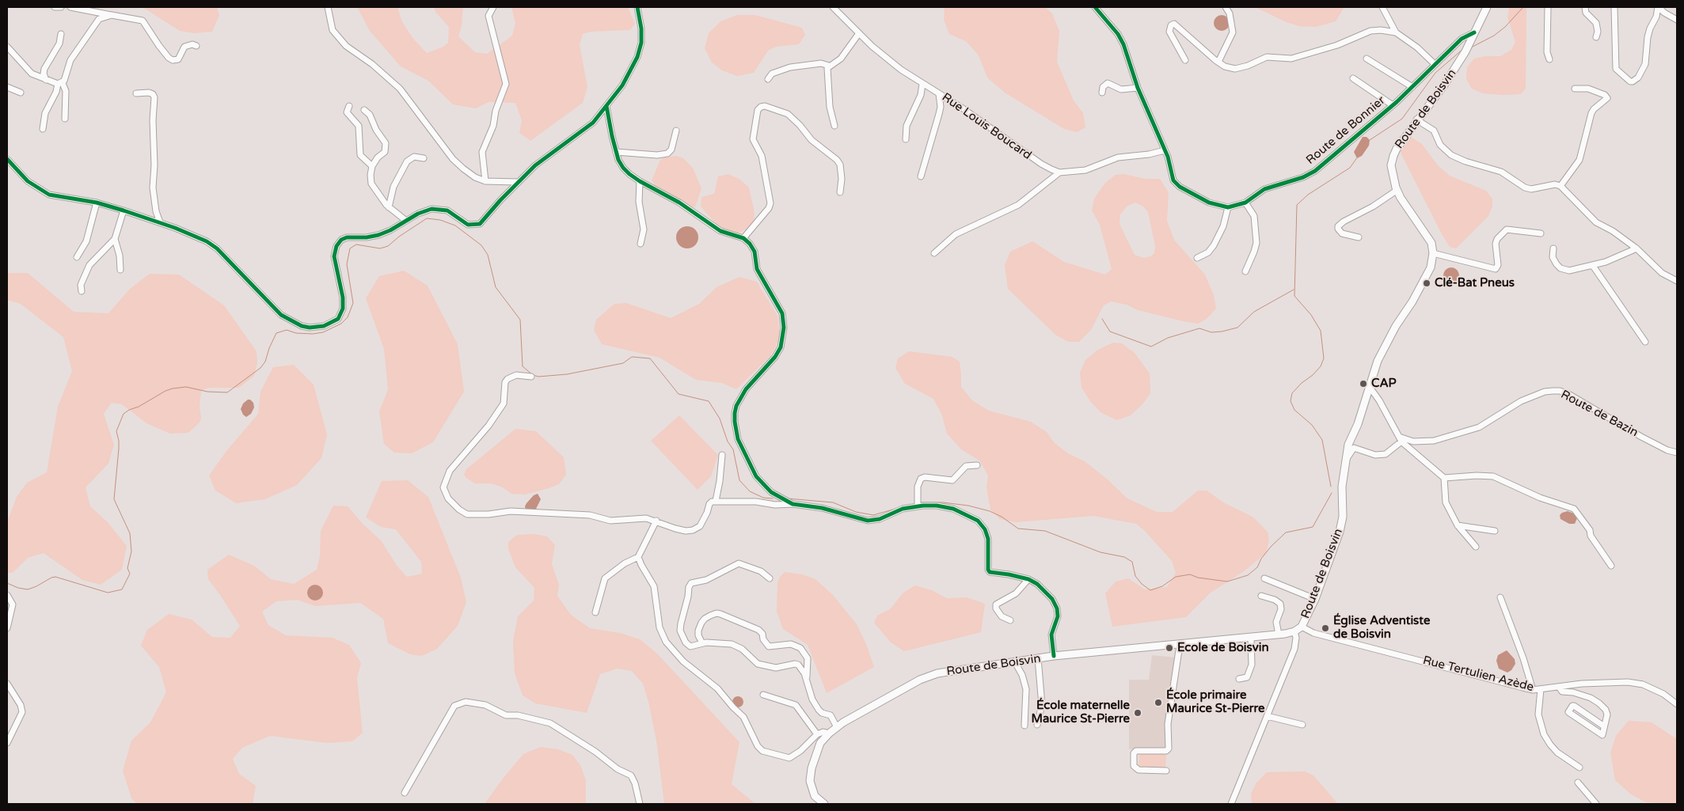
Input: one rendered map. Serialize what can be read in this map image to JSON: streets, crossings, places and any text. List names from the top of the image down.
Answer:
{
  "streets": {
    "main road": ["Route de Boisvin"],
    "street": [
      "Rue Louis Boucard",
      "Route de Bonnier",
      "Route de Bazin",
      "Rue Tertulien Azède"
    ]
  },
  "crossings": [
    ["Route de Boisvin", "Route de Bonnier"],
    ["Route de Boisvin", "Rue Tertulien Azède"]
  ],
  "places": [
    "Clé-Bat Pneus",
    "CAP",
    "Église Adventiste de Boisvin",
    "Ecole de Boisvin",
    "École primaire Maurice St-Pierre",
    "École maternelle Maurice St-Pierre"
  ]
}
